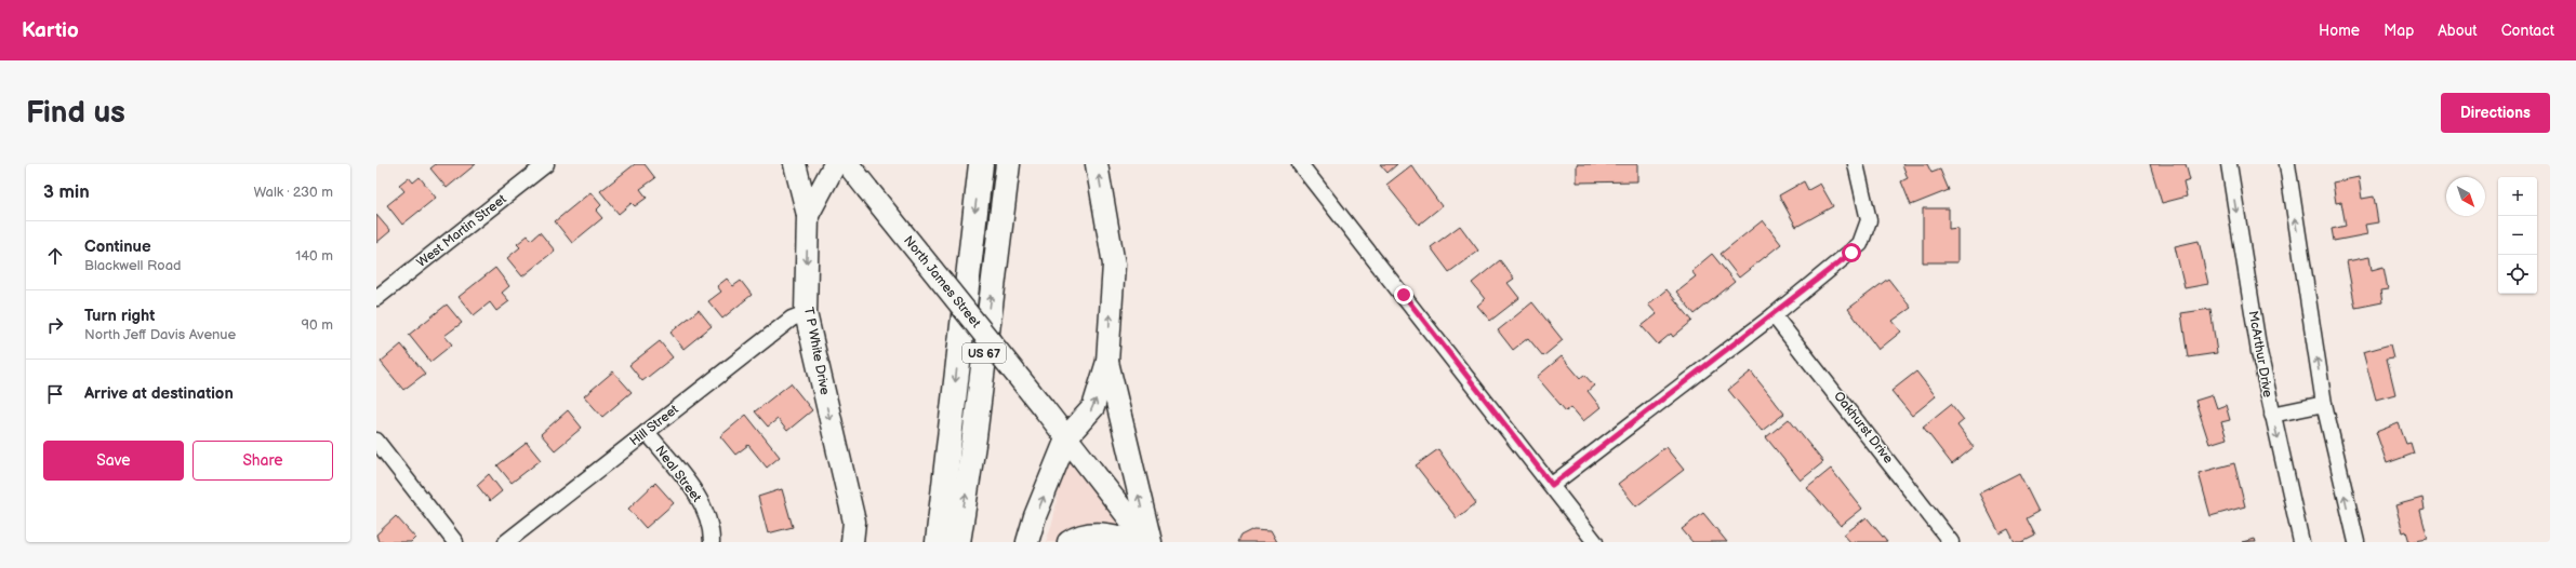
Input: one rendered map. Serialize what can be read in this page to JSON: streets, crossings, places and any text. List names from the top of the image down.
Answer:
{
  "streets": {
    "highway": ["US 67"],
    "main road": ["North James Street", "T P White Drive"],
    "street": [
      "West Martin Street",
      "McArthur Drive",
      "Hill Street",
      "Oakhurst Drive",
      "Neal Street"
    ]
  },
  "crossings": [
    ["T P White Drive", "Hill Street"],
    ["Hill Street", "Neal Street"]
  ],
  "one_way": ["T P White Drive"],
  "north": "bottom right",
  "page": {
    "header": "Kartio",
    "nav": [
      "Home",
      "Map",
      "About",
      "Contact"
    ],
    "buttons": [
      "Directions",
      ["Save", "Share"]
    ],
    "title": "Find us",
    "heading": ["3 min", "Walk · 230 m"],
    "map_buttons": ["+", "−"],
    "list": [
      ["Continue", "Blackwell Road", "140 m"],
      ["Turn right", "North Jeff Davis Avenue", "90 m"],
      "Arrive at destination"
    ]
  }
}
